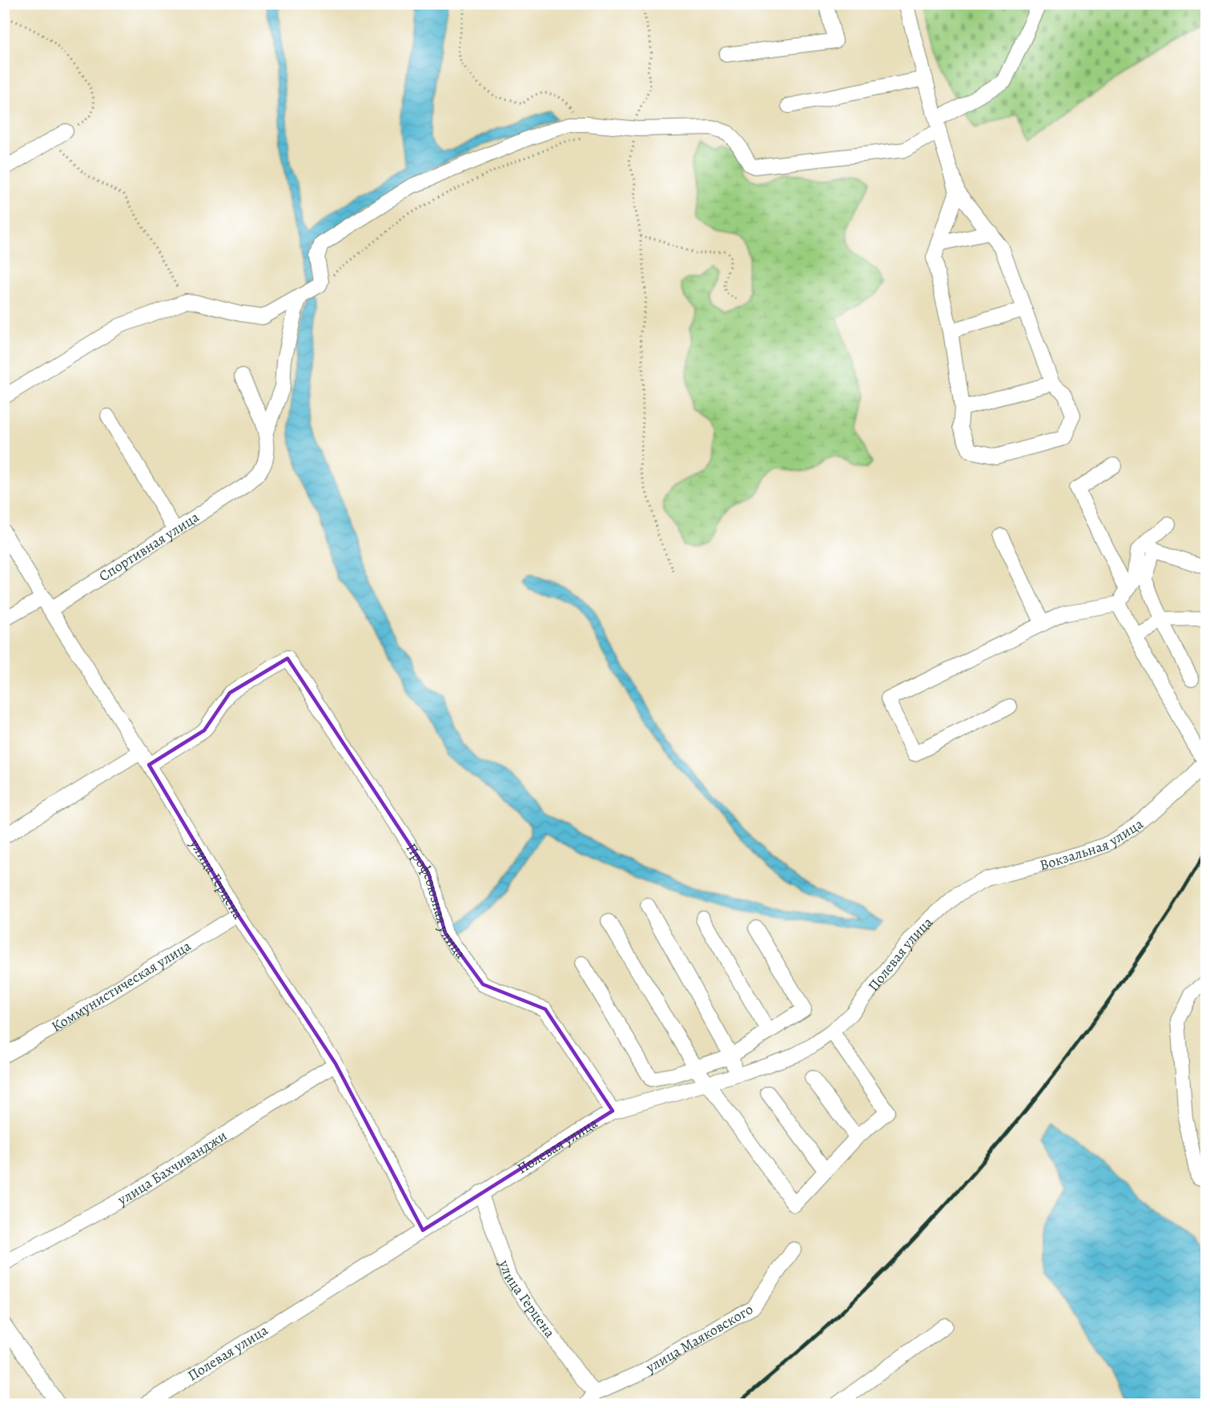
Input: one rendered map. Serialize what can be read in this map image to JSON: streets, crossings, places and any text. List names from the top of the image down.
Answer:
{
  "streets": {
    "street": [
      "Спортивная улица",
      "Вокзальная улица",
      "улица Герцена",
      "Профсоюзная улица",
      "Полевая улица",
      "Коммунистическая улица",
      "улица Бахчиванджи",
      "улица Маяковского"
    ]
  },
  "crossings": [
    ["Спортивная улица", "улица Герцена"],
    ["Вокзальная улица", "Полевая улица"],
    ["улица Герцена", "Профсоюзная улица"],
    ["улица Герцена", "Полевая улица"],
    ["улица Герцена", "Коммунистическая улица"],
    ["улица Герцена", "улица Бахчиванджи"],
    ["улица Герцена", "улица Маяковского"],
    ["Профсоюзная улица", "Полевая улица"]
  ]
}
